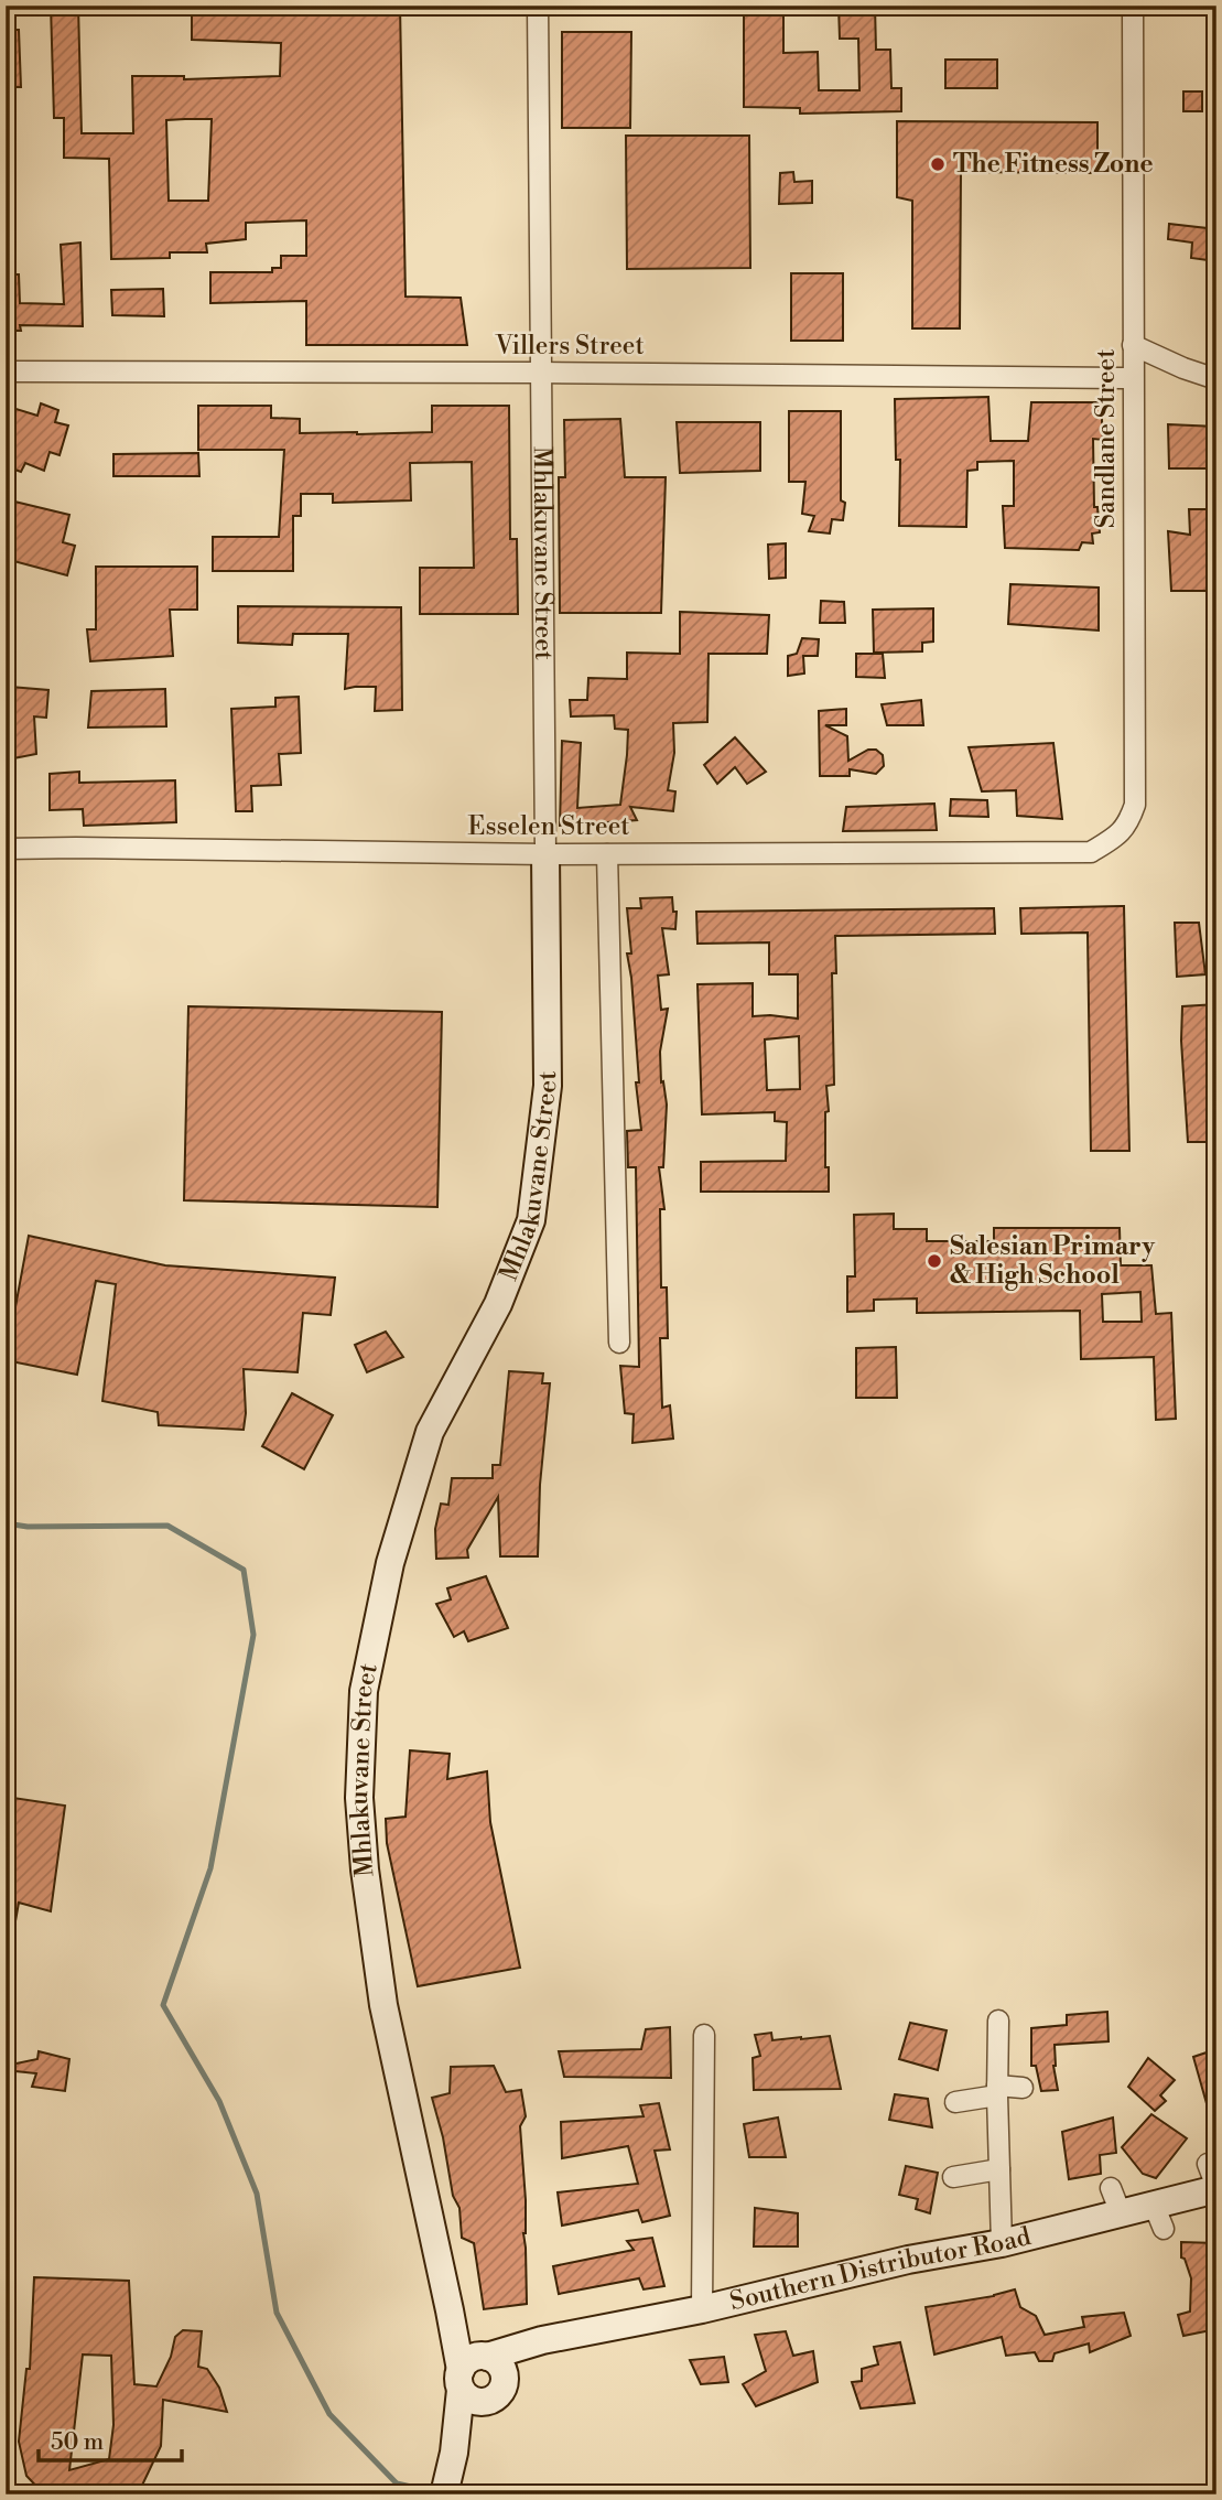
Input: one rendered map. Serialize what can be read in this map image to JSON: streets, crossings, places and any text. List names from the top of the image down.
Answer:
{
  "streets": {
    "street": [
      "Villers Street",
      "Sandlane Street",
      "Mhlakuvane Street",
      "Esselen Street",
      "Southern Distributor Road"
    ]
  },
  "crossings": [
    ["Villers Street", "Sandlane Street"],
    ["Villers Street", "Mhlakuvane Street"],
    ["Sandlane Street", "Esselen Street"],
    ["Mhlakuvane Street", "Esselen Street"],
    ["Mhlakuvane Street", "Southern Distributor Road"]
  ],
  "places": ["The Fitness Zone", "Salesian Primary & High School"],
  "scale_bar": "50 m"
}
